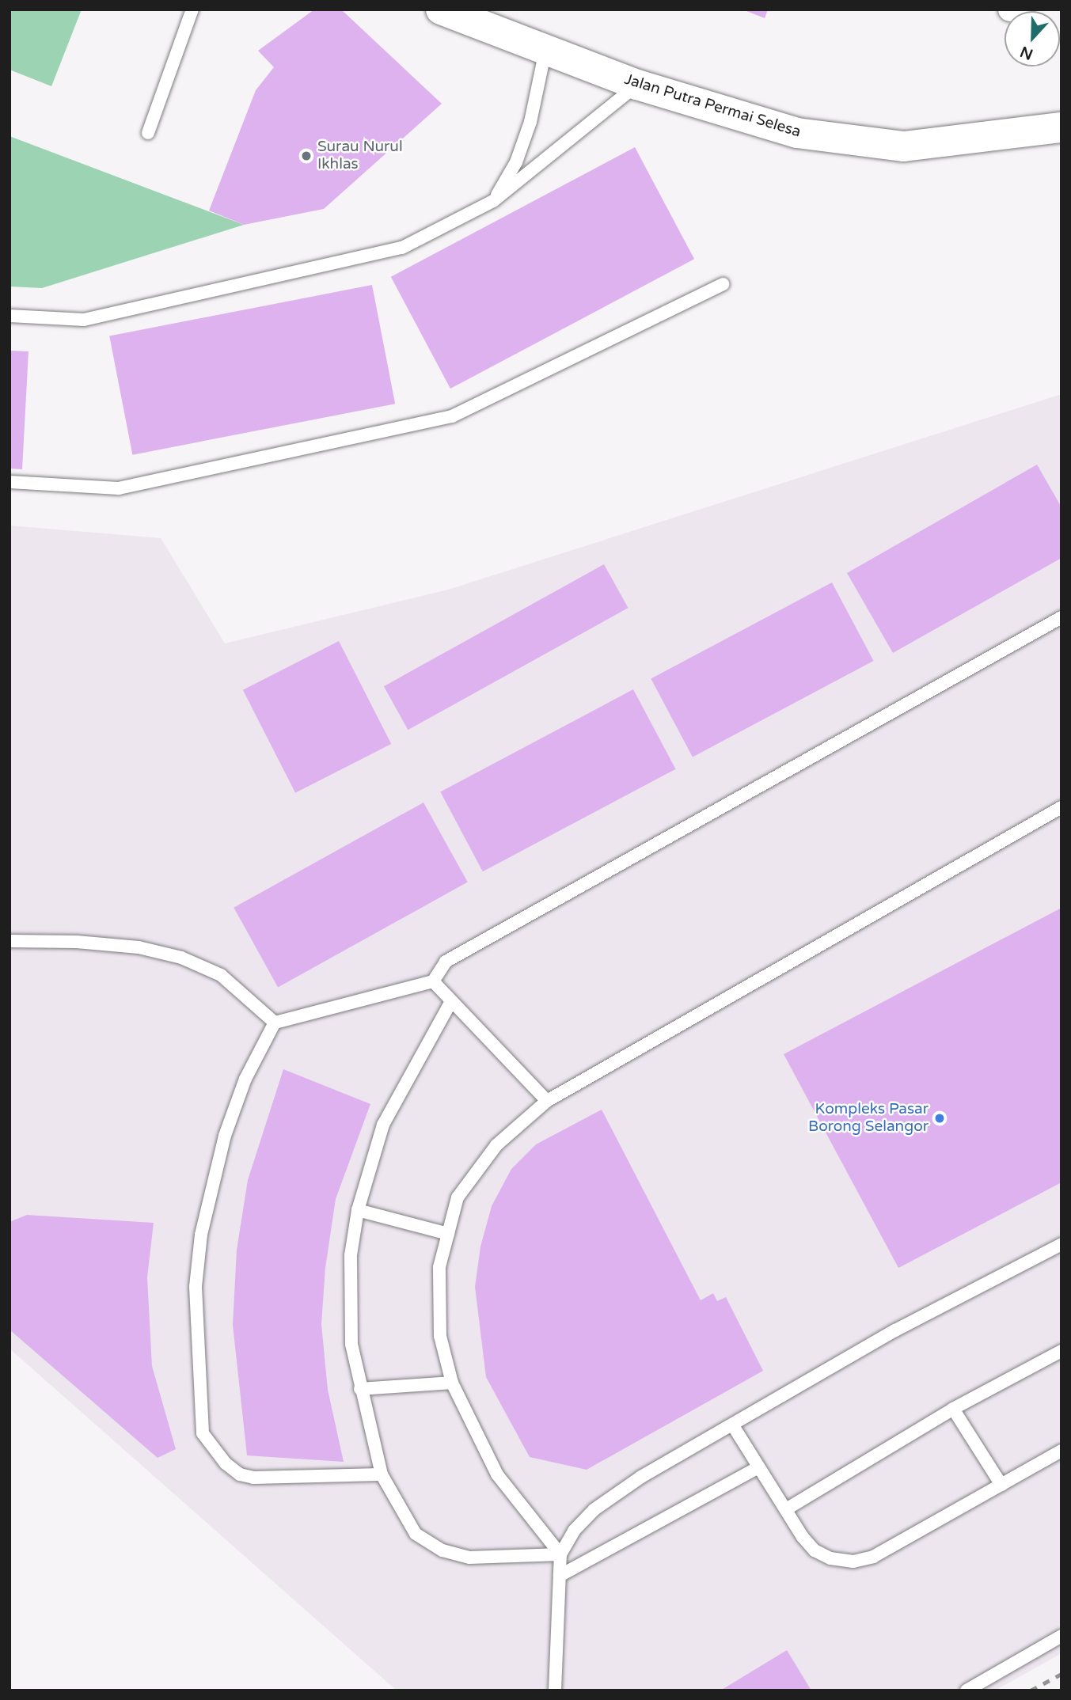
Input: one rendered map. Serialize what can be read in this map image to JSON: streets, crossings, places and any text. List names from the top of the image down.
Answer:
{
  "streets": {
    "street": ["Jalan Putra Permai Selesa"]
  },
  "places": ["Surau Nurul Ikhlas", "Kompleks Pasar Borong Selangor"],
  "north": "bottom"
}
